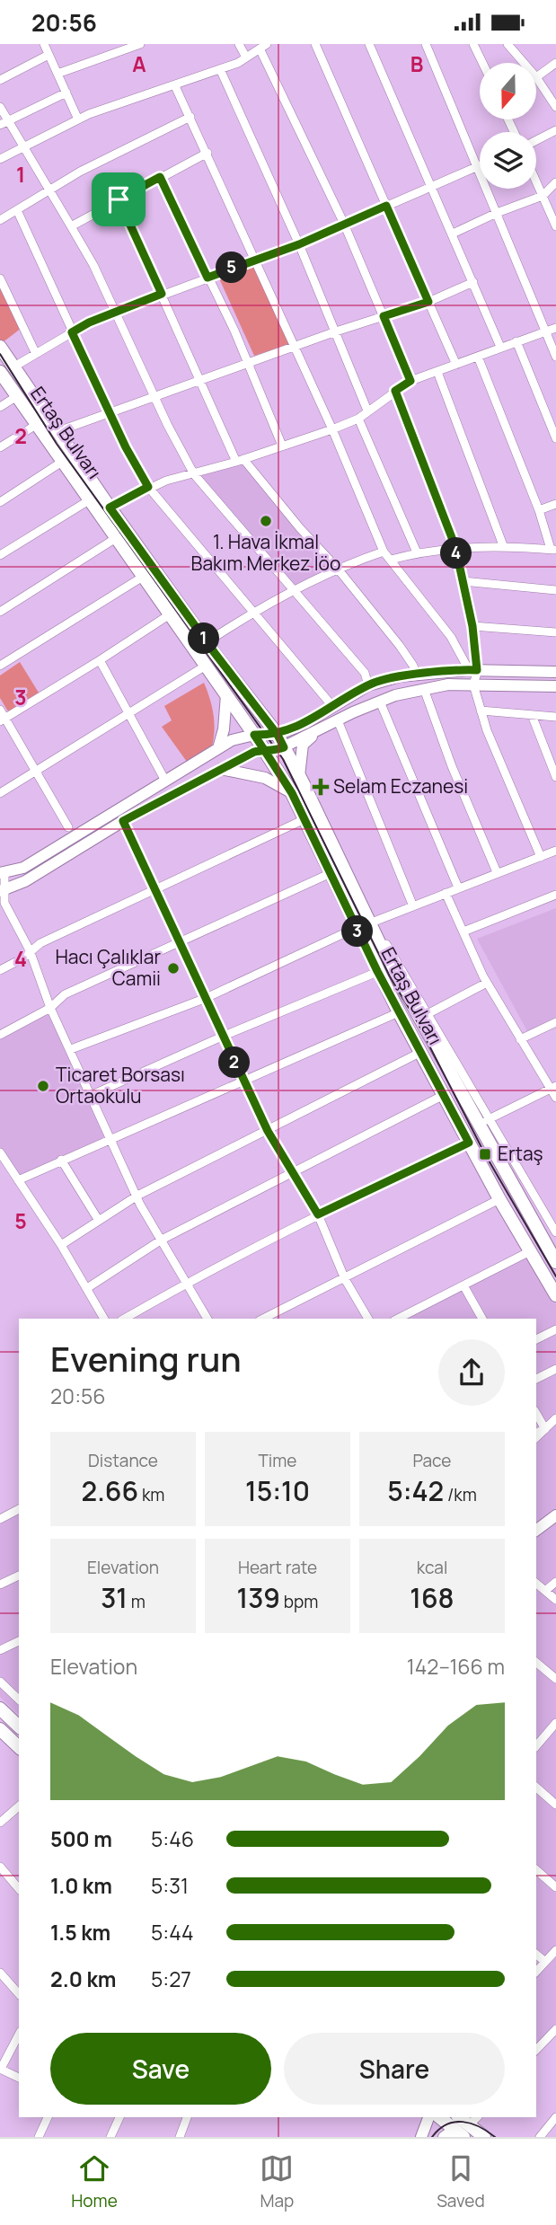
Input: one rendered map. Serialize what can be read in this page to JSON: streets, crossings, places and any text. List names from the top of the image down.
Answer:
{
  "streets": {
    "main road": ["Ertaş Bulvarı"]
  },
  "places": {
    "other": ["1. Hava İkmal Bakım Merkez İöo", "Hacı Çalıklar Camii", "Ticaret Borsası Ortaokulu"],
    "health": ["Selam Eczanesi"],
    "transit": ["Ertaş"]
  },
  "north": "bottom",
  "page": {
    "status": "20:56",
    "pins": [
      "5",
      "4",
      "1",
      "3",
      "2"
    ],
    "heading": ["Evening run", "20:56"],
    "stats": [
      ["Distance", "2.66 km"],
      ["Time", "15:10"],
      ["Pace", "5:42 /km"],
      ["Elevation", "31 m"],
      ["Heart rate", "139 bpm"],
      ["kcal", "168"]
    ],
    "chart": ["Elevation", "142–166 m"],
    "list": [
      {
        "name": "500 m",
        "note": "5:46"
      },
      {
        "name": "1.0 km",
        "note": "5:31"
      },
      {
        "name": "1.5 km",
        "note": "5:44"
      },
      {
        "name": "2.0 km",
        "note": "5:27"
      }
    ],
    "buttons": ["Save", "Share"],
    "tabs": ["Home", "Map", "Saved"]
  },
  "grid": {
    "columns": ["A", "B"],
    "rows": [
      "1",
      "2",
      "3",
      "4",
      "5"
    ]
  }
}
